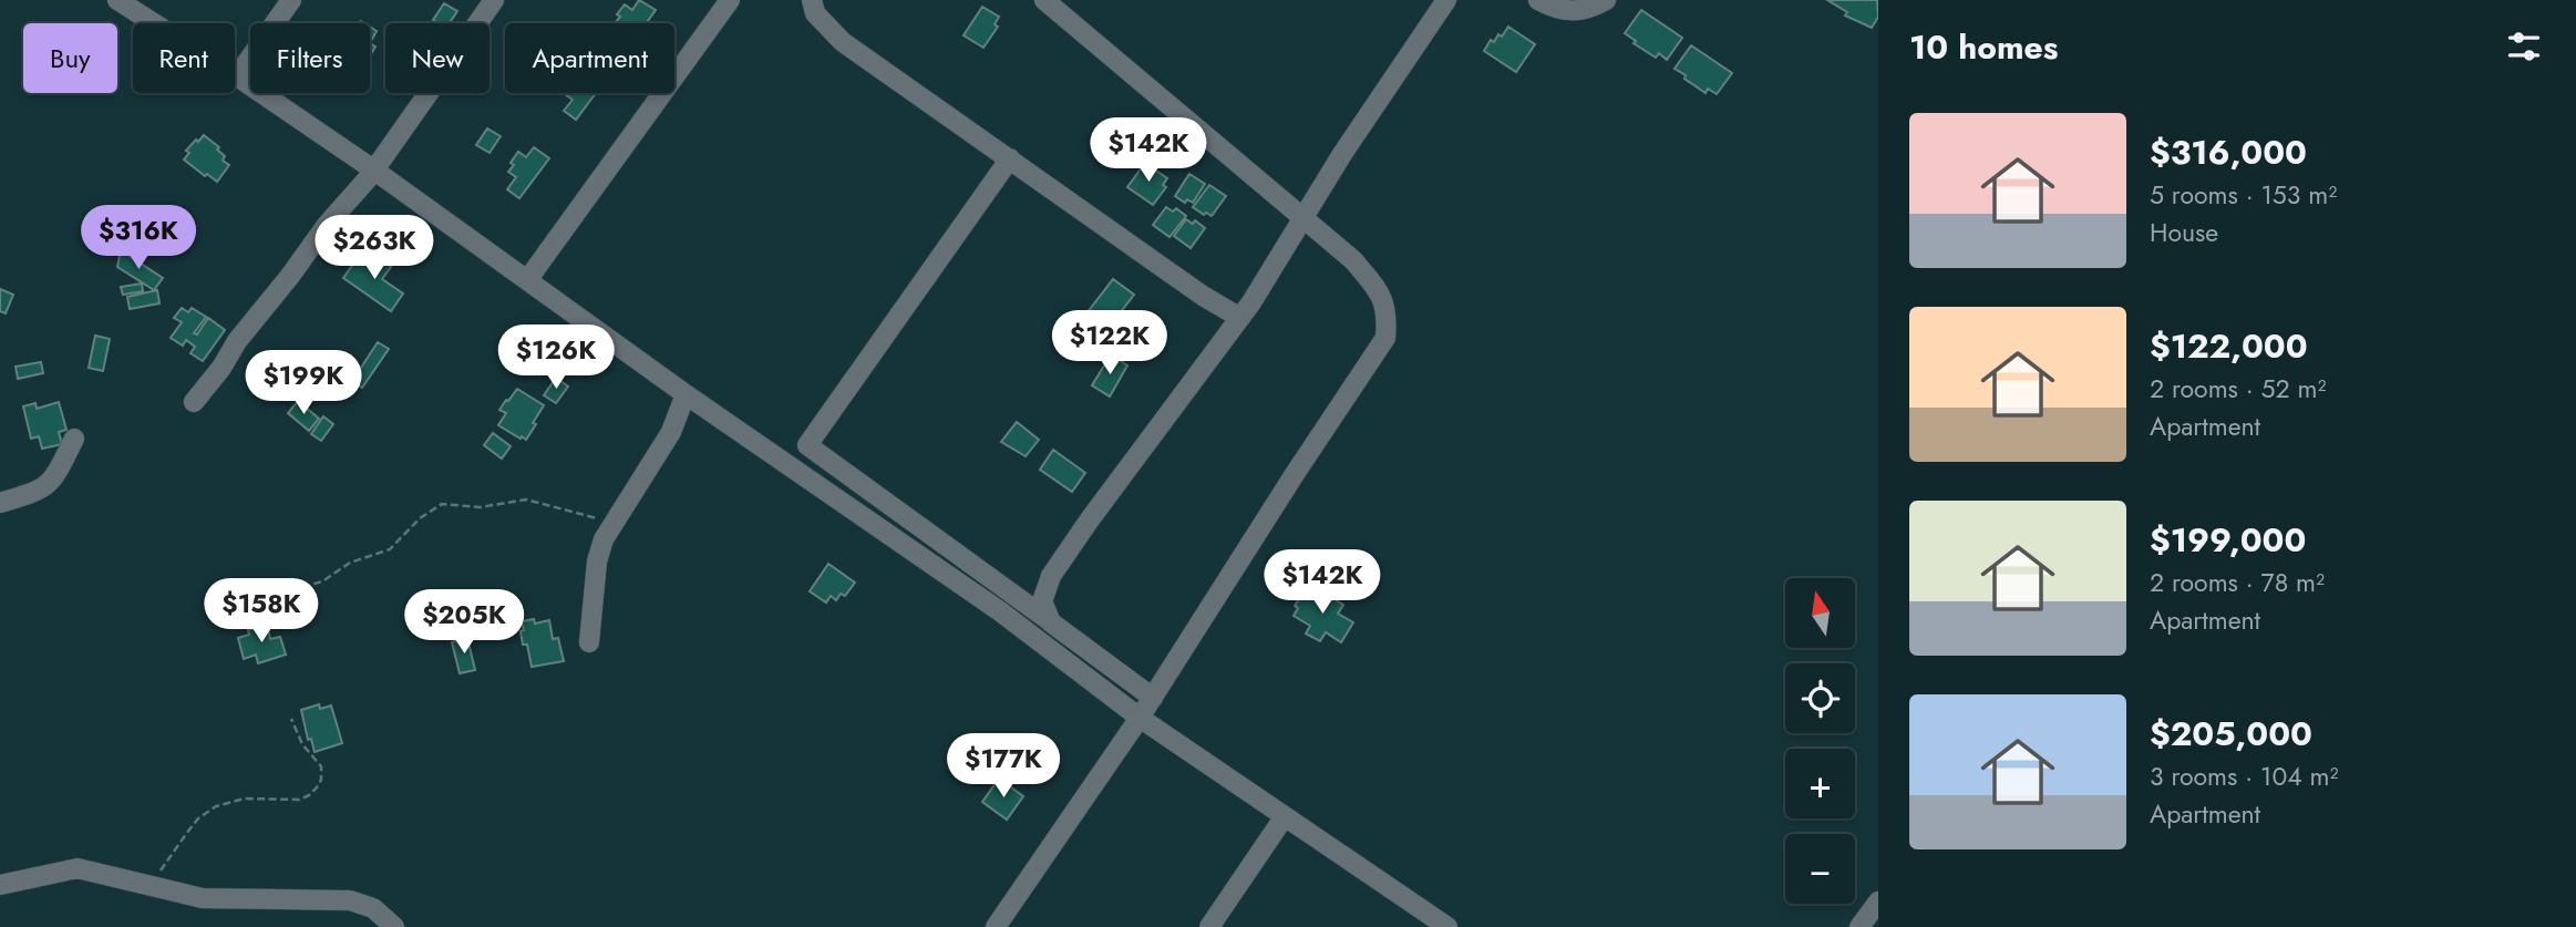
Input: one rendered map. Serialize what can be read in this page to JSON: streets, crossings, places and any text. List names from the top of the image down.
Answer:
{
  "north": "top",
  "page": {
    "heading": "10 homes",
    "chip": [
      "Buy",
      "Rent",
      "Filters",
      "New",
      "Apartment"
    ],
    "list": [
      {
        "name": "$316,000",
        "note": "5 rooms · 153 m² · House"
      },
      {
        "name": "$122,000",
        "note": "2 rooms · 52 m² · Apartment"
      },
      {
        "name": "$199,000",
        "note": "2 rooms · 78 m² · Apartment"
      },
      {
        "name": "$205,000",
        "note": "3 rooms · 104 m² · Apartment"
      }
    ],
    "price": [
      "$142K",
      "$316K",
      "$263K",
      "$122K",
      "$126K",
      "$199K",
      "$142K",
      "$158K",
      "$205K",
      "$177K"
    ],
    "map_buttons": ["+", "−"]
  }
}
